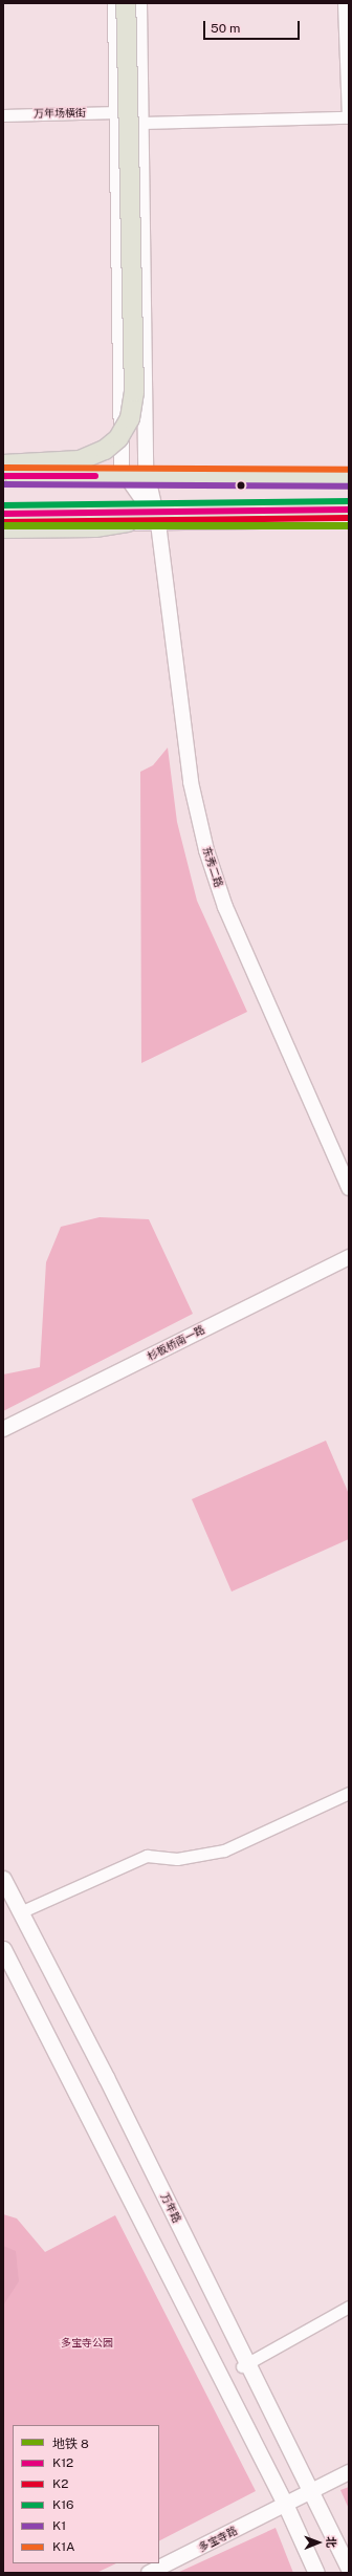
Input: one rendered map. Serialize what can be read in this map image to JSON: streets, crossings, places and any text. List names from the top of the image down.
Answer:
{
  "streets": {
    "main road": ["万年路"],
    "street": [
      "万年场横街",
      "东秀二路",
      "杉板桥南一路",
      "多宝寺路"
    ]
  },
  "crossings": [
    ["万年路", "多宝寺路"]
  ],
  "parks": ["多宝寺公园"],
  "lines": [
    "transit line K1A",
    "transit line K12",
    "transit line K1",
    "transit line K16",
    "transit line K2",
    "metro line 8"
  ],
  "legend": [
    "地铁 8",
    "K12",
    "K2",
    "K16",
    "K1",
    "K1A"
  ],
  "scale_bar": "50 m",
  "north": "right"
}
